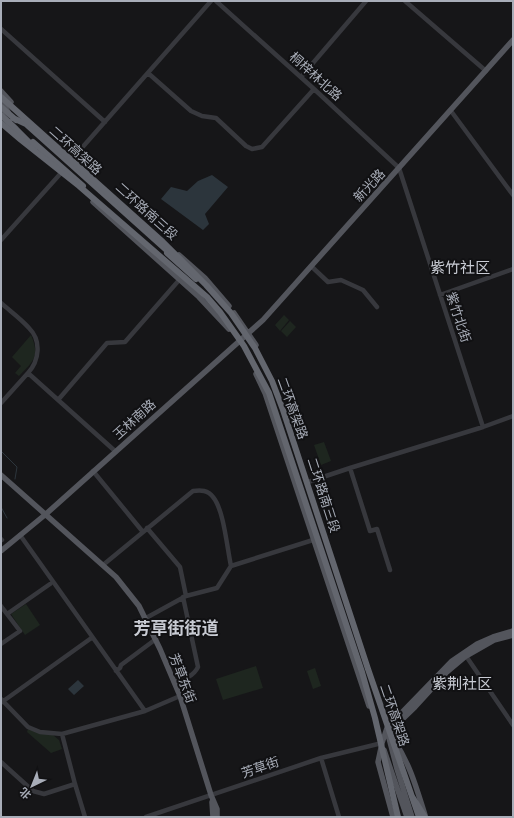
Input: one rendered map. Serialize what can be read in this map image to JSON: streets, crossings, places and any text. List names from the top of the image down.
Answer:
{
  "streets": {
    "highway": ["二环高架路"],
    "main road": [
      "新光路",
      "二环路南三段",
      "玉林南路",
      "芳草东街"
    ],
    "street": ["桐梓林北路", "紫竹北街", "芳草街"]
  },
  "crossings": [
    ["桐梓林北路", "新光路"],
    ["桐梓林北路", "紫竹北街"],
    ["二环高架路", "二环路南三段"],
    ["新光路", "二环路南三段"],
    ["新光路", "紫竹北街"],
    ["新光路", "玉林南路"],
    ["二环路南三段", "玉林南路"],
    ["二环路南三段", "芳草街"],
    ["玉林南路", "芳草东街"],
    ["芳草东街", "芳草街"]
  ],
  "districts": ["紫竹社区", "芳草街街道", "紫荆社区"],
  "north": "bottom left"
}
